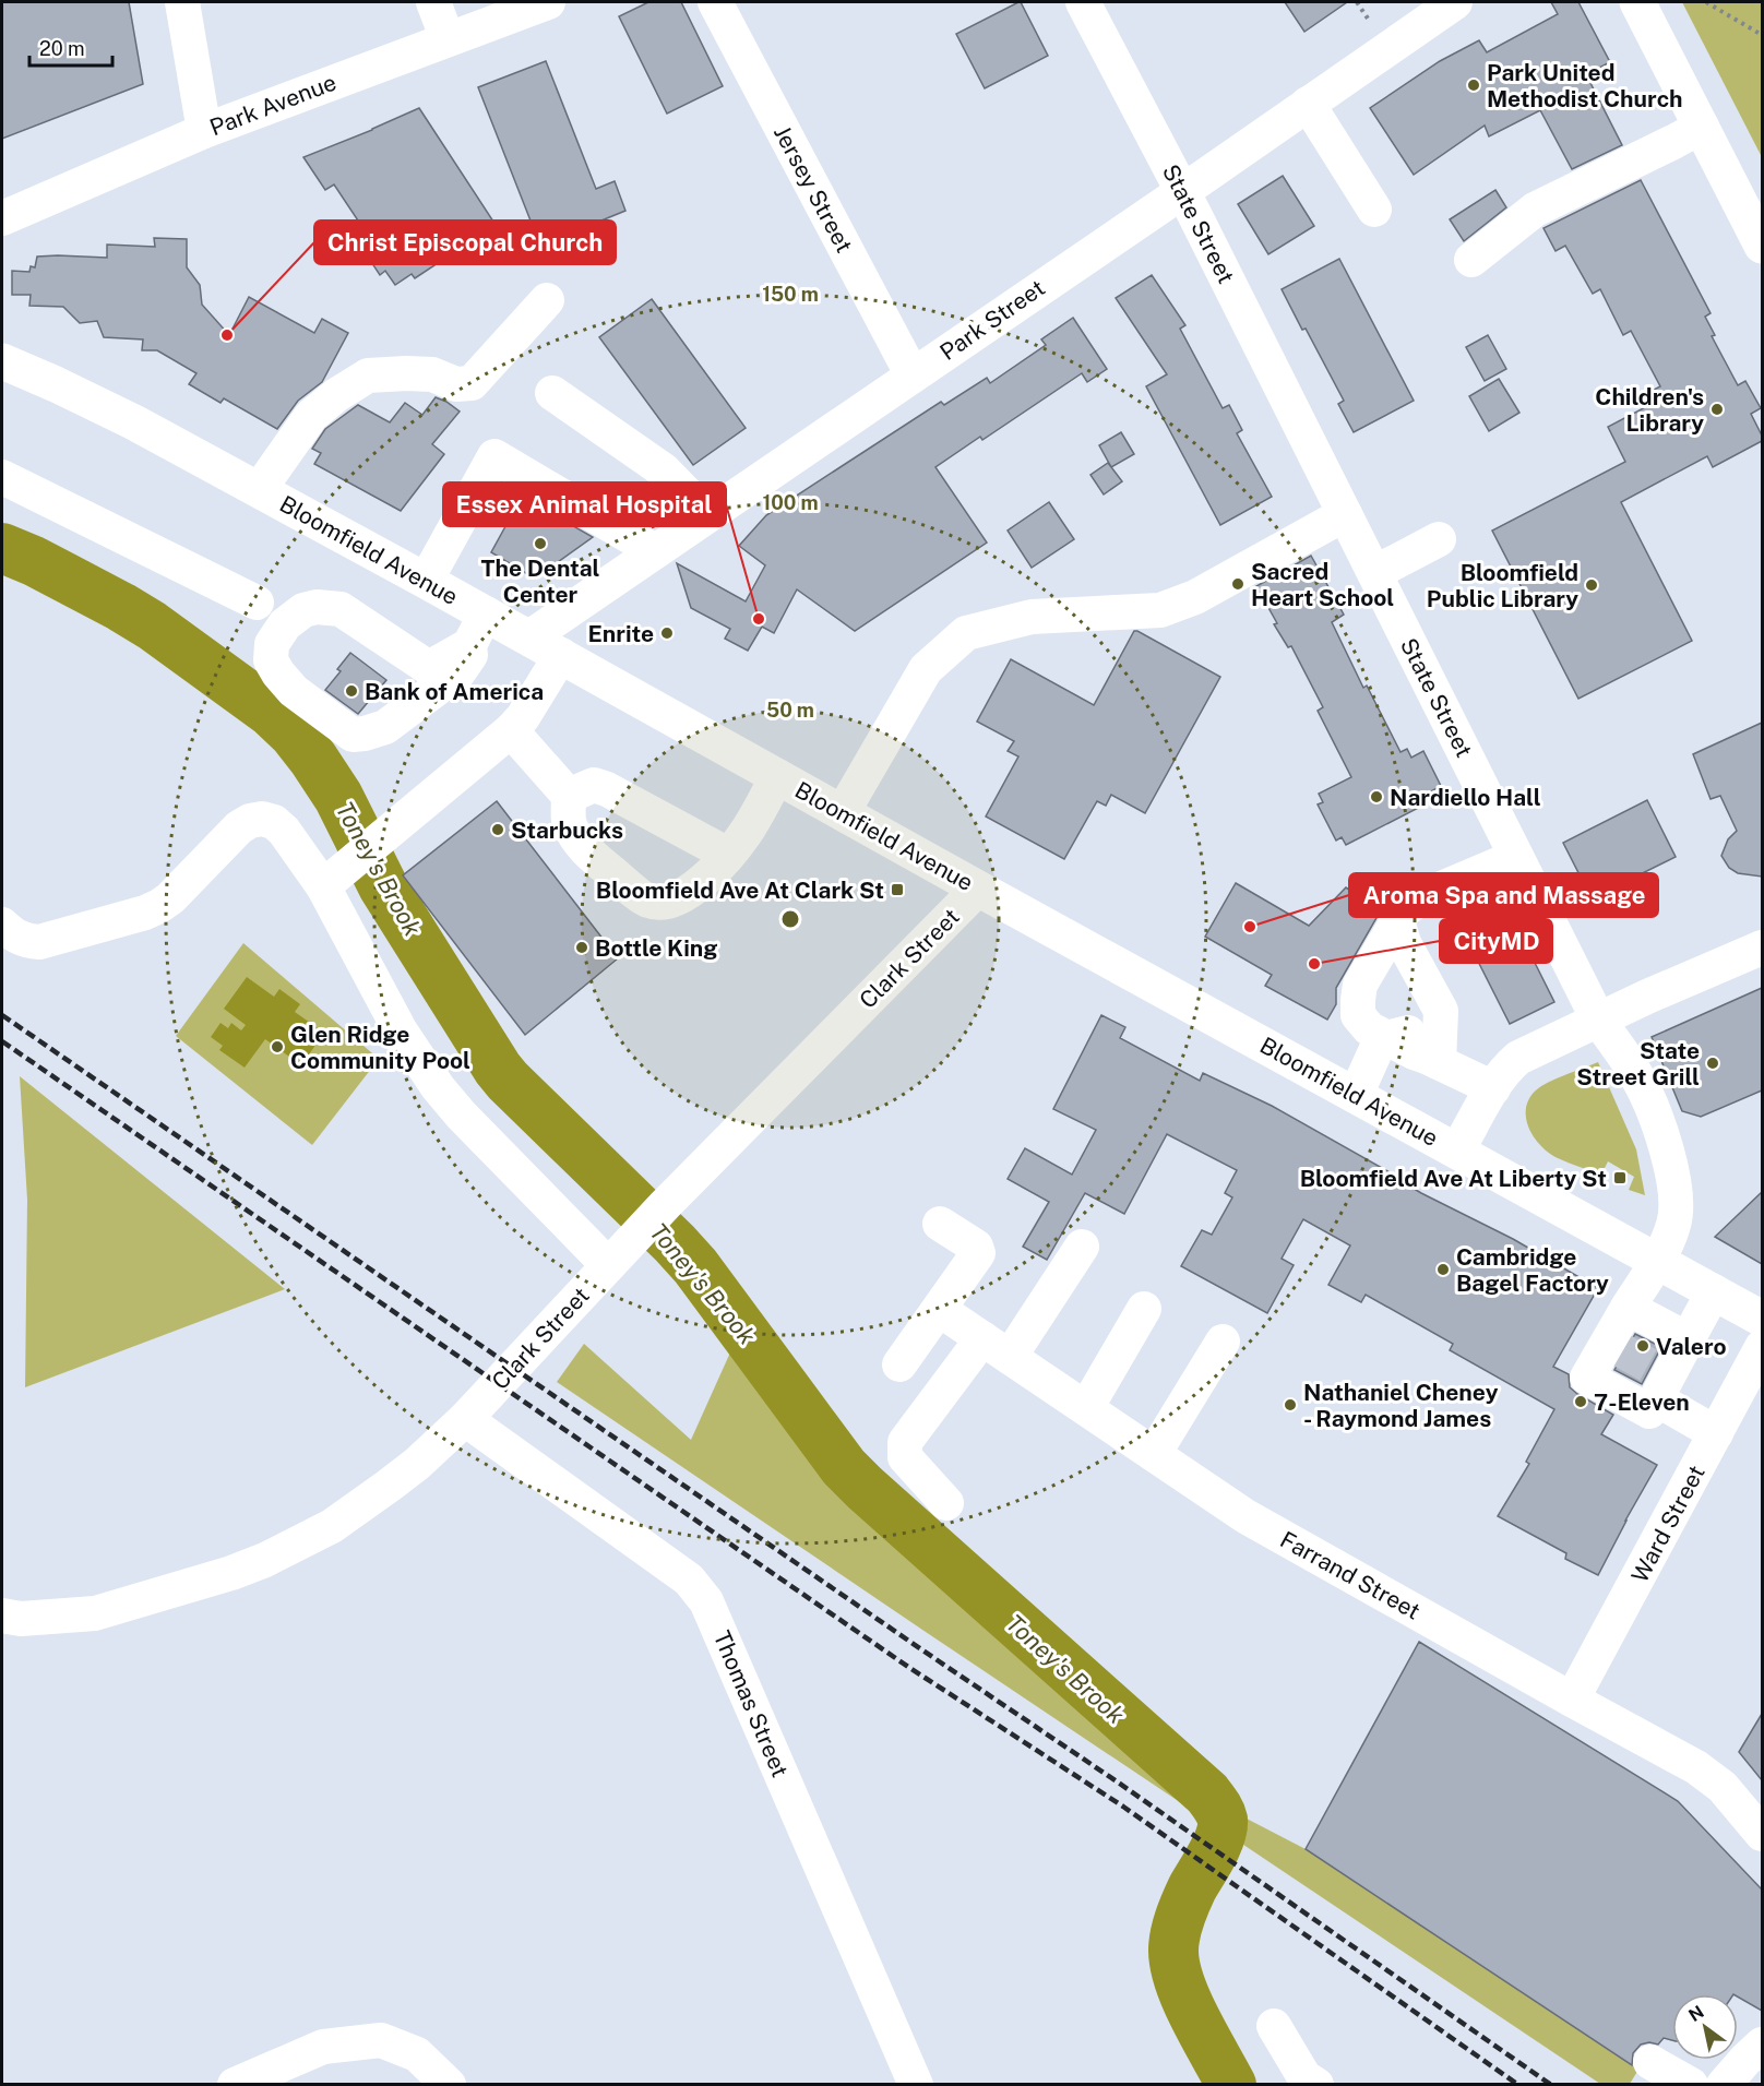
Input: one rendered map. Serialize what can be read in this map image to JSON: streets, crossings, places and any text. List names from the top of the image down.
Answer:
{
  "streets": {
    "main road": ["Bloomfield Avenue"],
    "street": [
      "Park Avenue",
      "Jersey Street",
      "State Street",
      "Park Street",
      "Clark Street",
      "Ward Street",
      "Farrand Street",
      "Thomas Street"
    ]
  },
  "crossings": [
    ["Jersey Street", "Park Street"],
    ["State Street", "Park Street"],
    ["State Street", "Bloomfield Avenue"],
    ["Park Street", "Bloomfield Avenue"],
    ["Bloomfield Avenue", "Clark Street"],
    ["Clark Street", "Thomas Street"],
    ["Ward Street", "Farrand Street"]
  ],
  "water": ["Toney's Brook"],
  "places": {
    "other": [
      "Park United Methodist Church",
      "Christ Episcopal Church",
      "Children's Library",
      "The Dental Center",
      "Sacred Heart School",
      "Bloomfield Public Library",
      "Essex Animal Hospital",
      "Enrite",
      "Bank of America",
      "Nardiello Hall",
      "Starbucks",
      "Aroma Spa and Massage",
      "Bottle King",
      "CityMD",
      "Glen Ridge Community Pool",
      "State Street Grill",
      "Cambridge Bagel Factory",
      "Valero",
      "7-Eleven",
      "Nathaniel Cheney - Raymond James"
    ],
    "transit": ["Bloomfield Ave At Clark St", "Bloomfield Ave At Liberty St"]
  },
  "scale_bar": "20 m",
  "north": "top left",
  "rings": ["150 m", "100 m", "50 m"]
}
